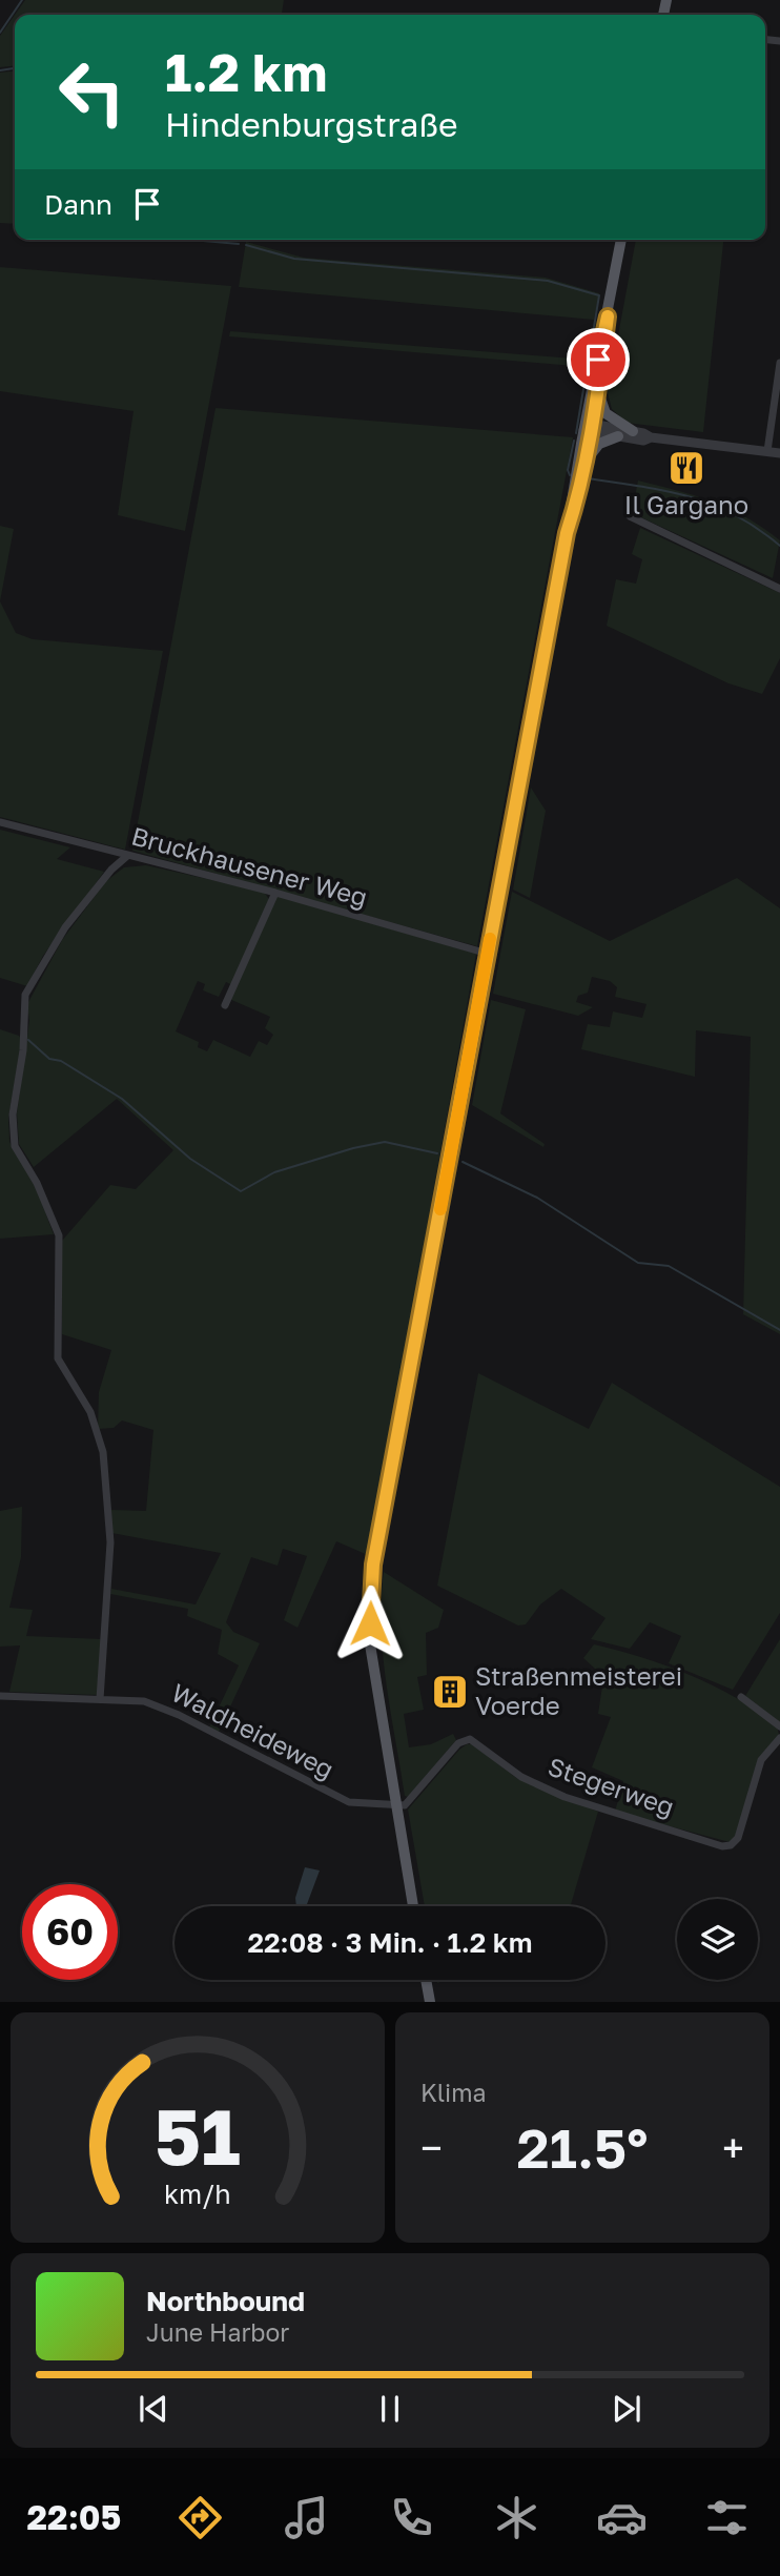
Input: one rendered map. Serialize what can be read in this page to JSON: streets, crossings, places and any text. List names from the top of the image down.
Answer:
{
  "streets": {
    "street": ["Bruckhausener Weg", "Waldheideweg", "Stegerweg"]
  },
  "crossings": [
    ["Waldheideweg", "Stegerweg"]
  ],
  "places": {
    "restaurant": ["Il Gargano"],
    "building": ["Straßenmeisterei Voerde"]
  },
  "page": {
    "turn": ["1.2 km", "Hindenburgstraße"],
    "then": "Dann",
    "limit": "60",
    "trip": "22:08 · 3 Min. · 1.2 km",
    "tile": "Klima",
    "heat": ["−", "21.5°", "+"],
    "song": ["Northbound", "June Harbor"],
    "tabs": "22:05",
    "gauge": ["51", "km/h"]
  }
}
